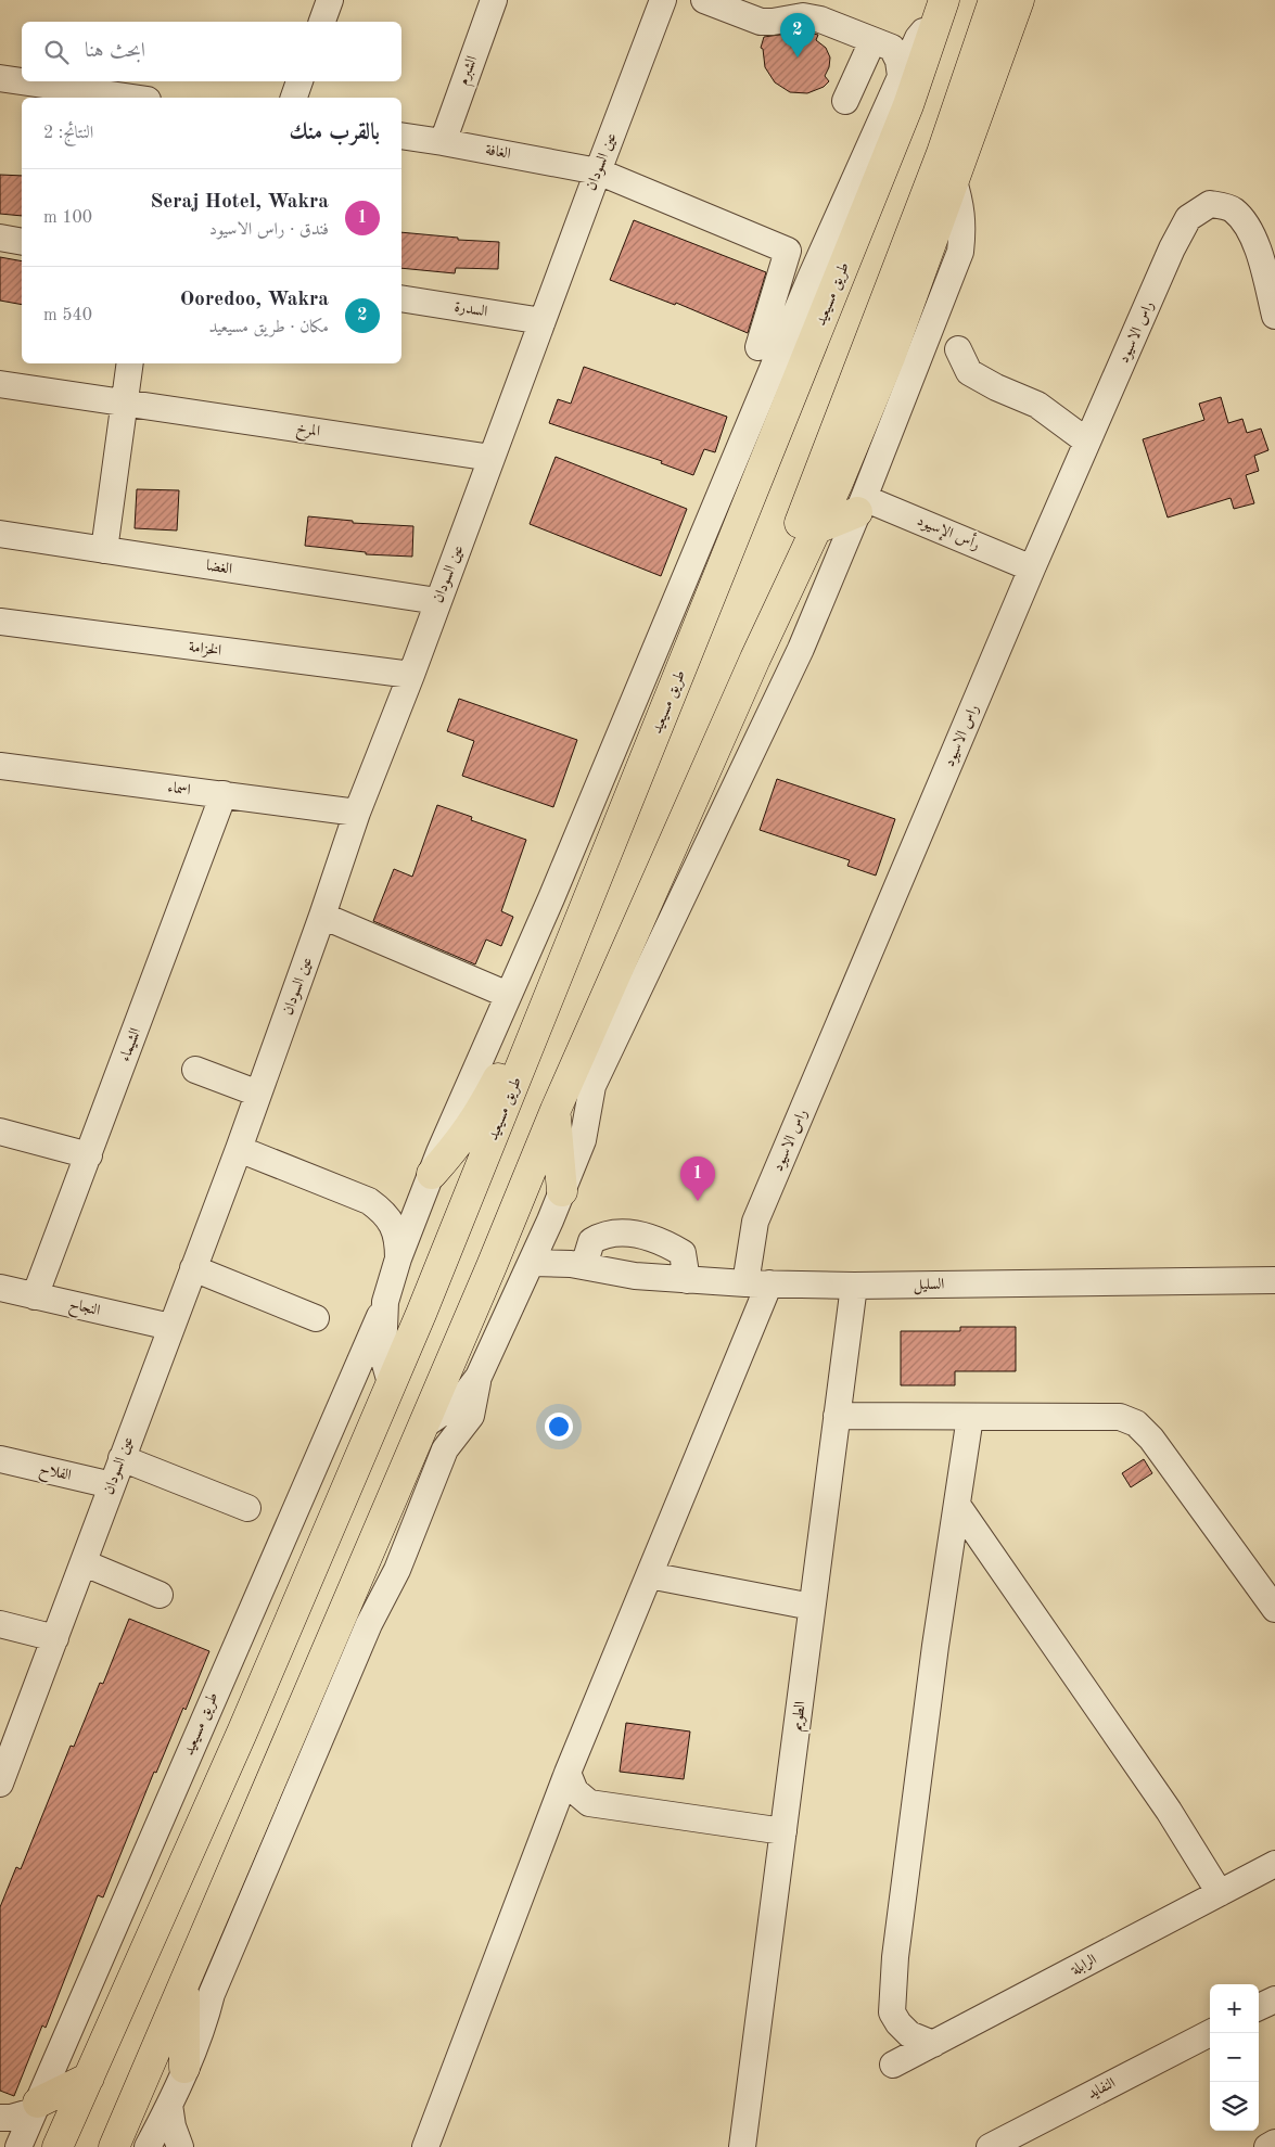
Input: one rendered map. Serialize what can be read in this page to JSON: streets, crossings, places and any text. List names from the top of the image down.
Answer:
{
  "streets": {
    "highway": ["طريق مسيعيد"],
    "street": [
      "الشبرم",
      "الغافة",
      "عين السودان",
      "السدرة",
      "راس الاسيود",
      "المرخ",
      "رأس الإسيود",
      "الغضا",
      "الخزامة",
      "اسماء",
      "الشيماء",
      "السليل",
      "النجاح",
      "الفلاح",
      "الطويم",
      "الرابلة",
      "النفايد"
    ]
  },
  "crossings": [
    ["الشبرم", "الغافة"],
    ["الغافة", "عين السودان"],
    ["عين السودان", "السدرة"],
    ["عين السودان", "المرخ"],
    ["عين السودان", "الغضا"],
    ["عين السودان", "الخزامة"],
    ["عين السودان", "اسماء"],
    ["عين السودان", "النجاح"],
    ["عين السودان", "الفلاح"],
    ["راس الاسيود", "رأس الإسيود"],
    ["راس الاسيود", "السليل"],
    ["اسماء", "الشيماء"],
    ["الشيماء", "النجاح"],
    ["السليل", "الطويم"]
  ],
  "page": {
    "pins": ["2", "1"],
    "search": "ابحث هنا",
    "heading": ["بالقرب منك", "النتائج: 2"],
    "list": [
      {
        "mark": "1",
        "name": "Seraj Hotel, Wakra",
        "note": "فندق · راس الاسيود",
        "value": "100 m"
      },
      {
        "mark": "2",
        "name": "Ooredoo, Wakra",
        "note": "مكان · طريق مسيعيد",
        "value": "540 m"
      }
    ],
    "map_buttons": ["+", "−"]
  }
}
